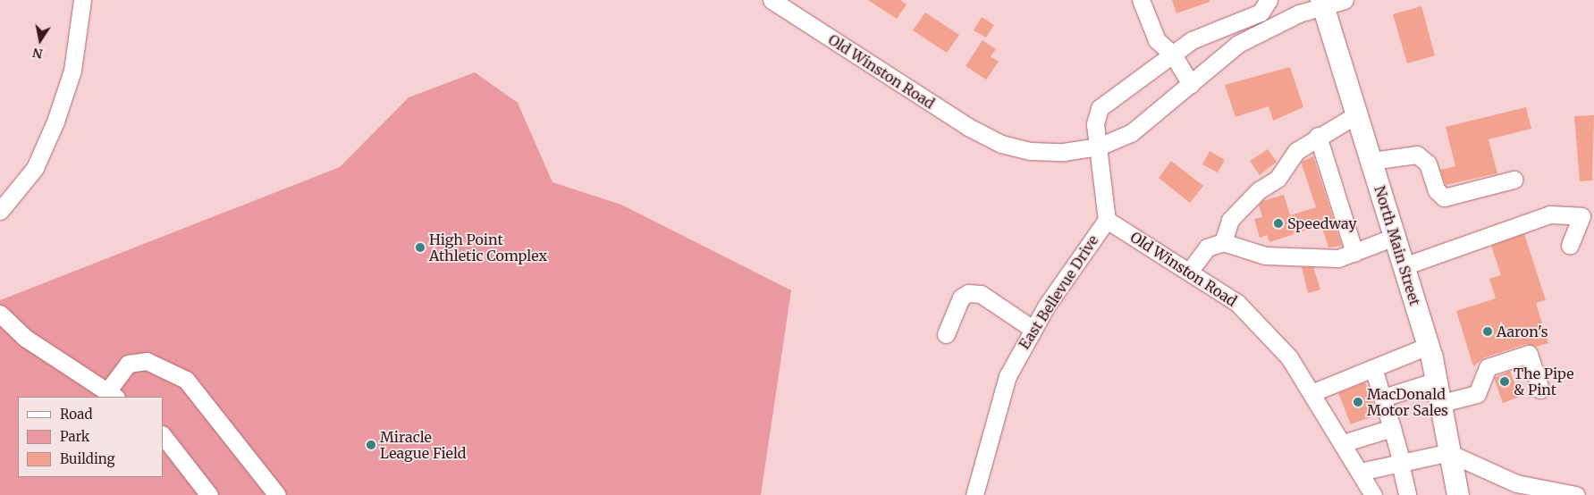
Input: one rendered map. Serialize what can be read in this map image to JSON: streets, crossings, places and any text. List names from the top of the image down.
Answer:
{
  "streets": {
    "main road": ["North Main Street"],
    "street": ["Old Winston Road", "East Bellevue Drive"]
  },
  "crossings": [
    ["Old Winston Road", "North Main Street"],
    ["Old Winston Road", "East Bellevue Drive"]
  ],
  "places": [
    "Speedway",
    "High Point Athletic Complex",
    "Aaron's",
    "The Pipe & Pint",
    "MacDonald Motor Sales",
    "Miracle League Field"
  ],
  "legend": ["Road", "Park", "Building"],
  "north": "bottom"
}
